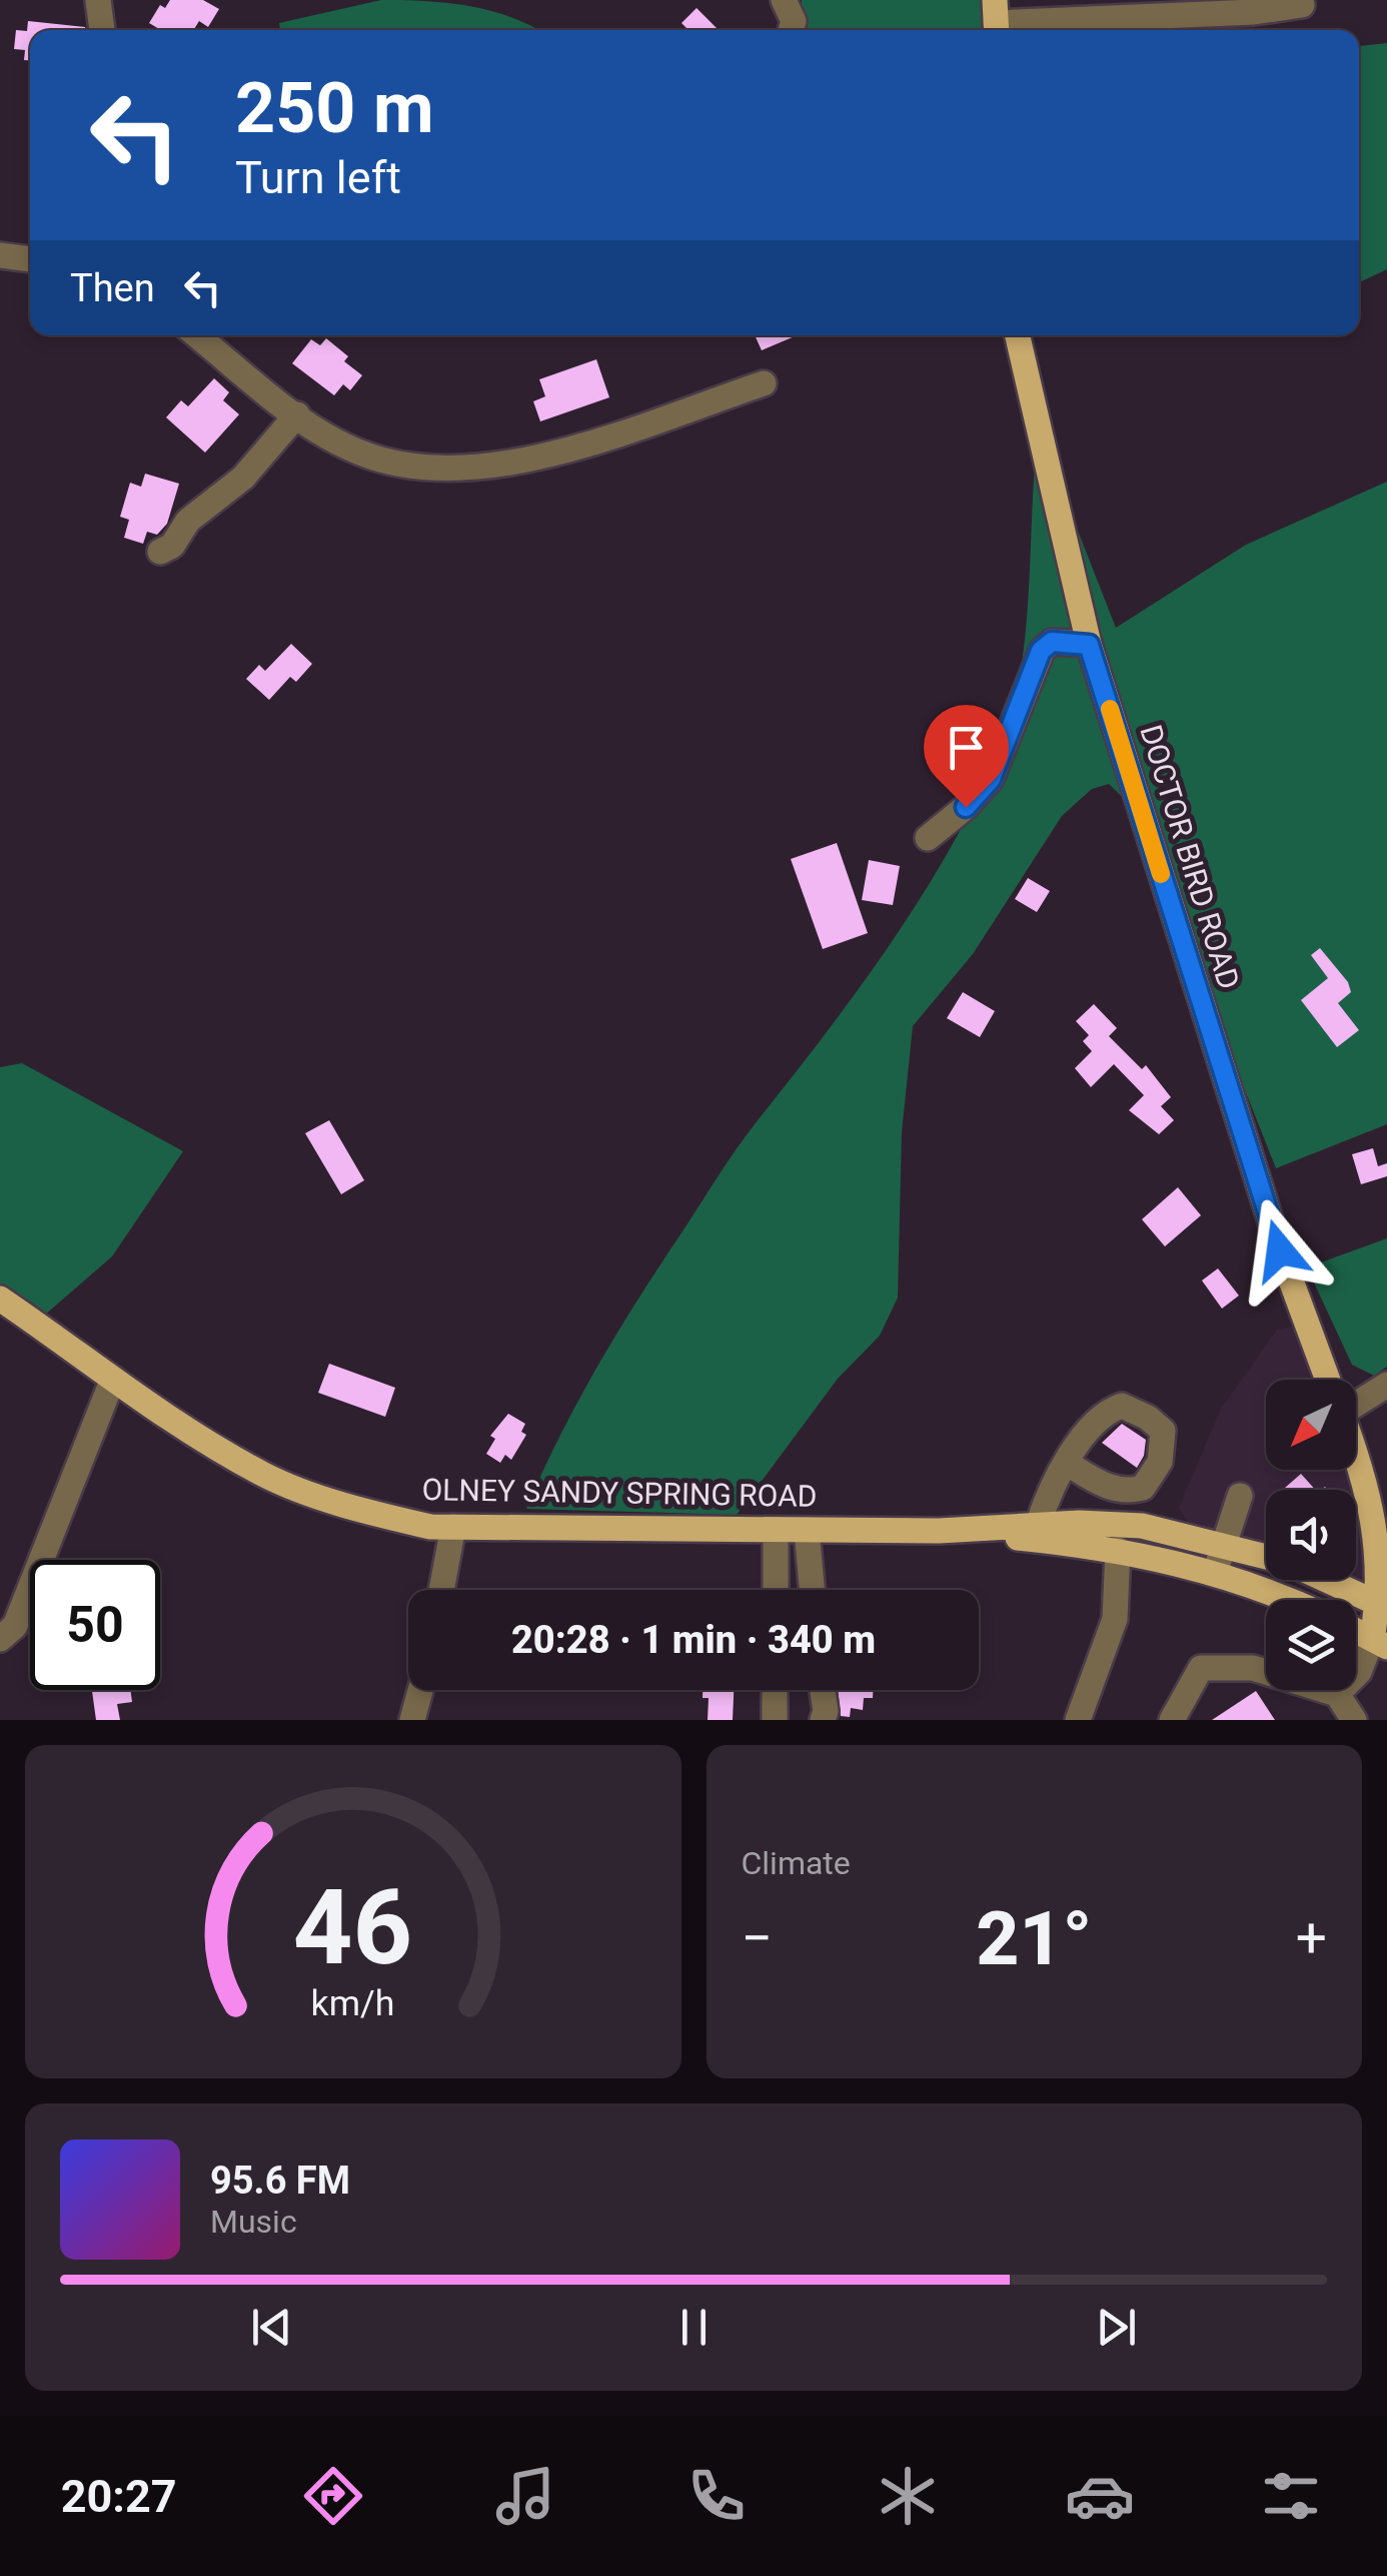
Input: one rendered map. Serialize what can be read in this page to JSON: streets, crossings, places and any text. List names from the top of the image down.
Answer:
{
  "streets": {
    "main road": ["DOCTOR BIRD ROAD", "OLNEY SANDY SPRING ROAD"]
  },
  "crossings": [
    ["DOCTOR BIRD ROAD", "OLNEY SANDY SPRING ROAD"]
  ],
  "north": "bottom left",
  "page": {
    "turn": ["250 m", "Turn left"],
    "then": "Then",
    "limit": "50",
    "trip": "20:28 · 1 min · 340 m",
    "tile": "Climate",
    "heat": ["−", "21°", "+"],
    "song": ["95.6 FM", "Music"],
    "tabs": "20:27",
    "gauge": ["46", "km/h"]
  }
}
